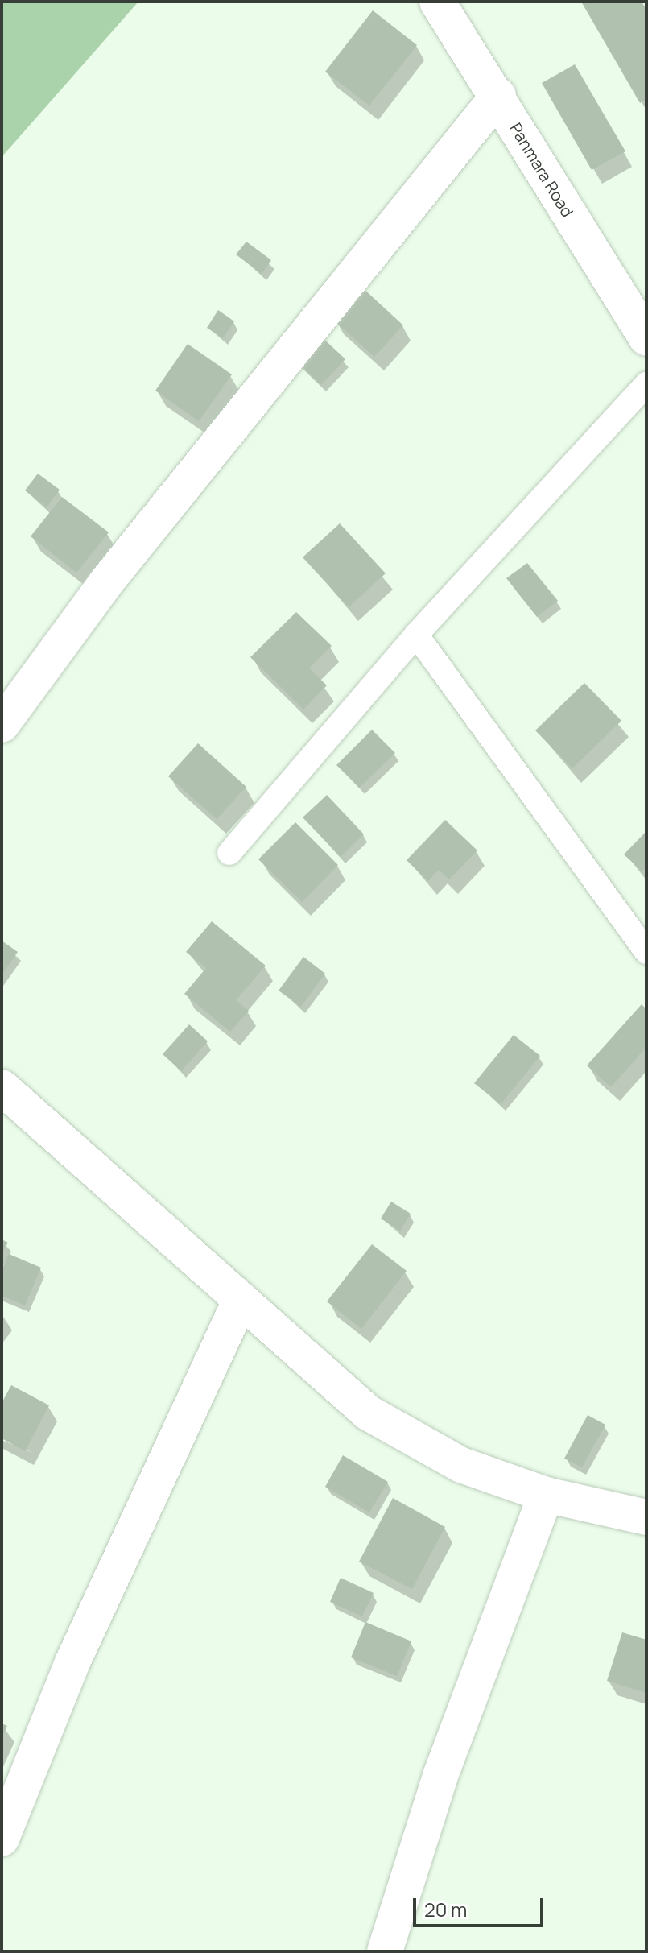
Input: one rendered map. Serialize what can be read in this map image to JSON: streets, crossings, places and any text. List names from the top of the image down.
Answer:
{
  "streets": {
    "street": ["Panmara Road"]
  },
  "scale_bar": "20 m"
}
